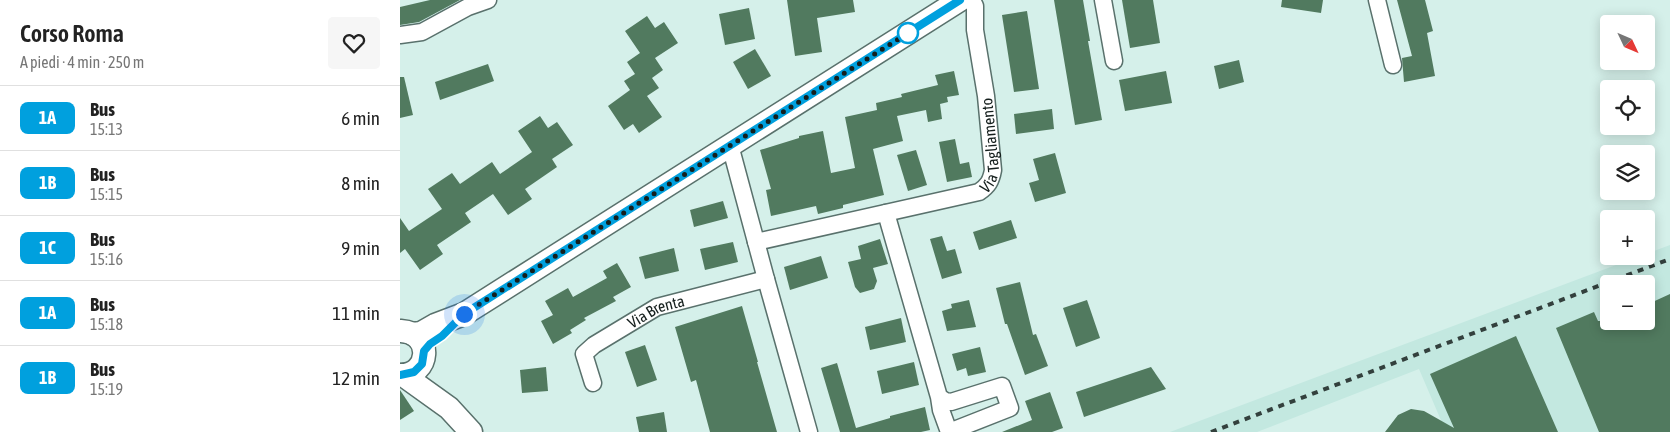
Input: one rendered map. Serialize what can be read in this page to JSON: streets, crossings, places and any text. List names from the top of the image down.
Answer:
{
  "streets": {
    "street": ["Via Tagliamento", "Via Brenta"]
  },
  "lines": ["bus line 1A"],
  "north": "bottom right",
  "page": {
    "heading": ["Corso Roma", "A piedi · 4 min · 250 m"],
    "map_buttons": ["+", "−"],
    "list": [
      {
        "mark": "1A",
        "name": "Bus",
        "note": "15:13",
        "value": "6 min"
      },
      {
        "mark": "1B",
        "name": "Bus",
        "note": "15:15",
        "value": "8 min"
      },
      {
        "mark": "1C",
        "name": "Bus",
        "note": "15:16",
        "value": "9 min"
      },
      {
        "mark": "1A",
        "name": "Bus",
        "note": "15:18",
        "value": "11 min"
      },
      {
        "mark": "1B",
        "name": "Bus",
        "note": "15:19",
        "value": "12 min"
      }
    ]
  }
}
